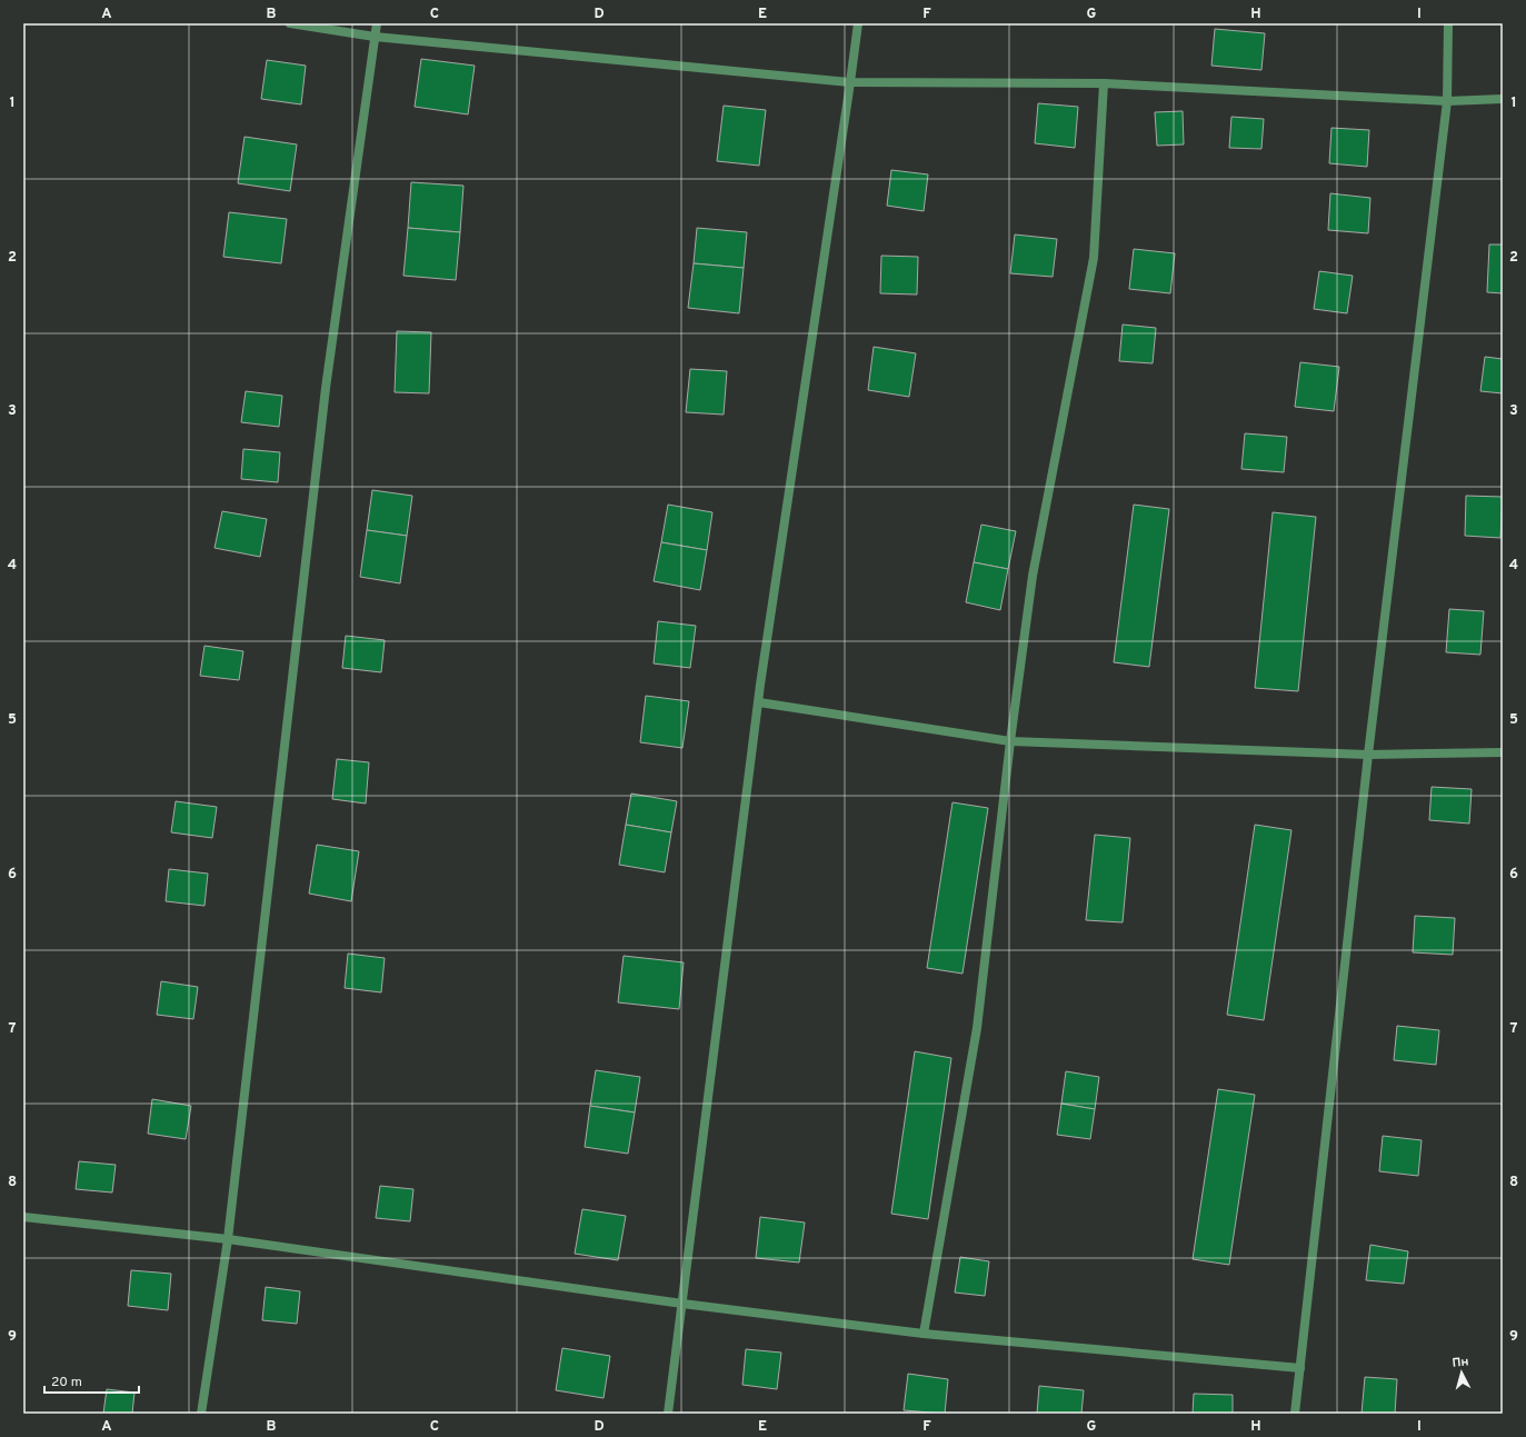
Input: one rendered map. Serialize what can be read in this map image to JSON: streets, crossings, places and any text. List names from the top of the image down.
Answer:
{
  "scale_bar": "20 m",
  "north": "top",
  "grid": {
    "columns": [
      "A",
      "B",
      "C",
      "D",
      "E",
      "F",
      "G",
      "H",
      "I"
    ],
    "rows": [
      "1",
      "2",
      "3",
      "4",
      "5",
      "6",
      "7",
      "8",
      "9"
    ]
  }
}
